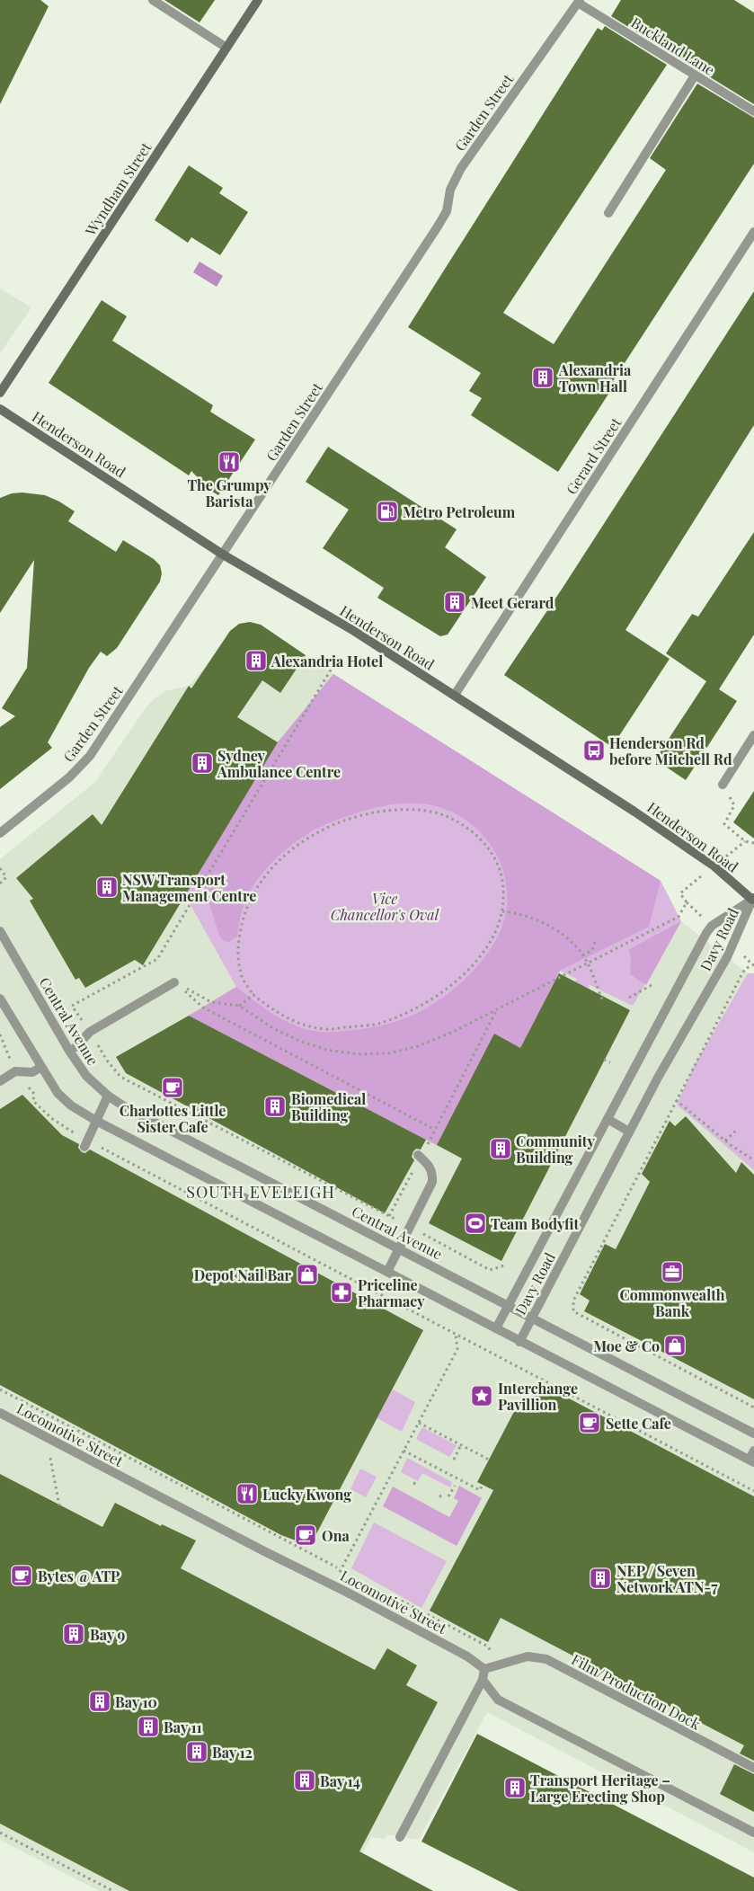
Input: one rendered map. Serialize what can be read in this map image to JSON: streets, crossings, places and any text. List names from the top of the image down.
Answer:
{
  "streets": {
    "main road": ["Wyndham Street", "Henderson Road"],
    "street": [
      "Buckland Lane",
      "Garden Street",
      "Gerard Street",
      "Davy Road",
      "Central Avenue",
      "Locomotive Street",
      "Film/Production Dock"
    ]
  },
  "crossings": [
    ["Buckland Lane", "Garden Street"],
    ["Garden Street", "Henderson Road"],
    ["Henderson Road", "Gerard Street"],
    ["Henderson Road", "Davy Road"],
    ["Davy Road", "Central Avenue"],
    ["Locomotive Street", "Film/Production Dock"]
  ],
  "districts": ["SOUTH EVELEIGH"],
  "parks": ["Vice Chancellor's Oval"],
  "places": {
    "building": [
      "Alexandria Town Hall",
      "Meet Gerard",
      "Alexandria Hotel",
      "Sydney Ambulance Centre",
      "NSW Transport Management Centre",
      "Biomedical Building",
      "Community Building",
      "NEP / Seven Network ATN-7",
      "Bay 9",
      "Bay 10",
      "Bay 11",
      "Bay 12",
      "Bay 14",
      "Transport Heritage – Large Erecting Shop"
    ],
    "restaurant": ["The Grumpy Barista", "Lucky Kwong"],
    "fuel station": ["Metro Petroleum"],
    "bus stop": ["Henderson Rd before Mitchell Rd"],
    "cafe": [
      "Charlottes Little Sister Cafe",
      "Sette Cafe",
      "Ona",
      "Bytes @ ATP"
    ],
    "sports": ["Team Bodyfit"],
    "office": ["Commonwealth Bank"],
    "shop": ["Depot Nail Bar", "Moe & Co"],
    "pharmacy": ["Priceline Pharmacy"],
    "place": ["Interchange Pavillion"]
  }
}
